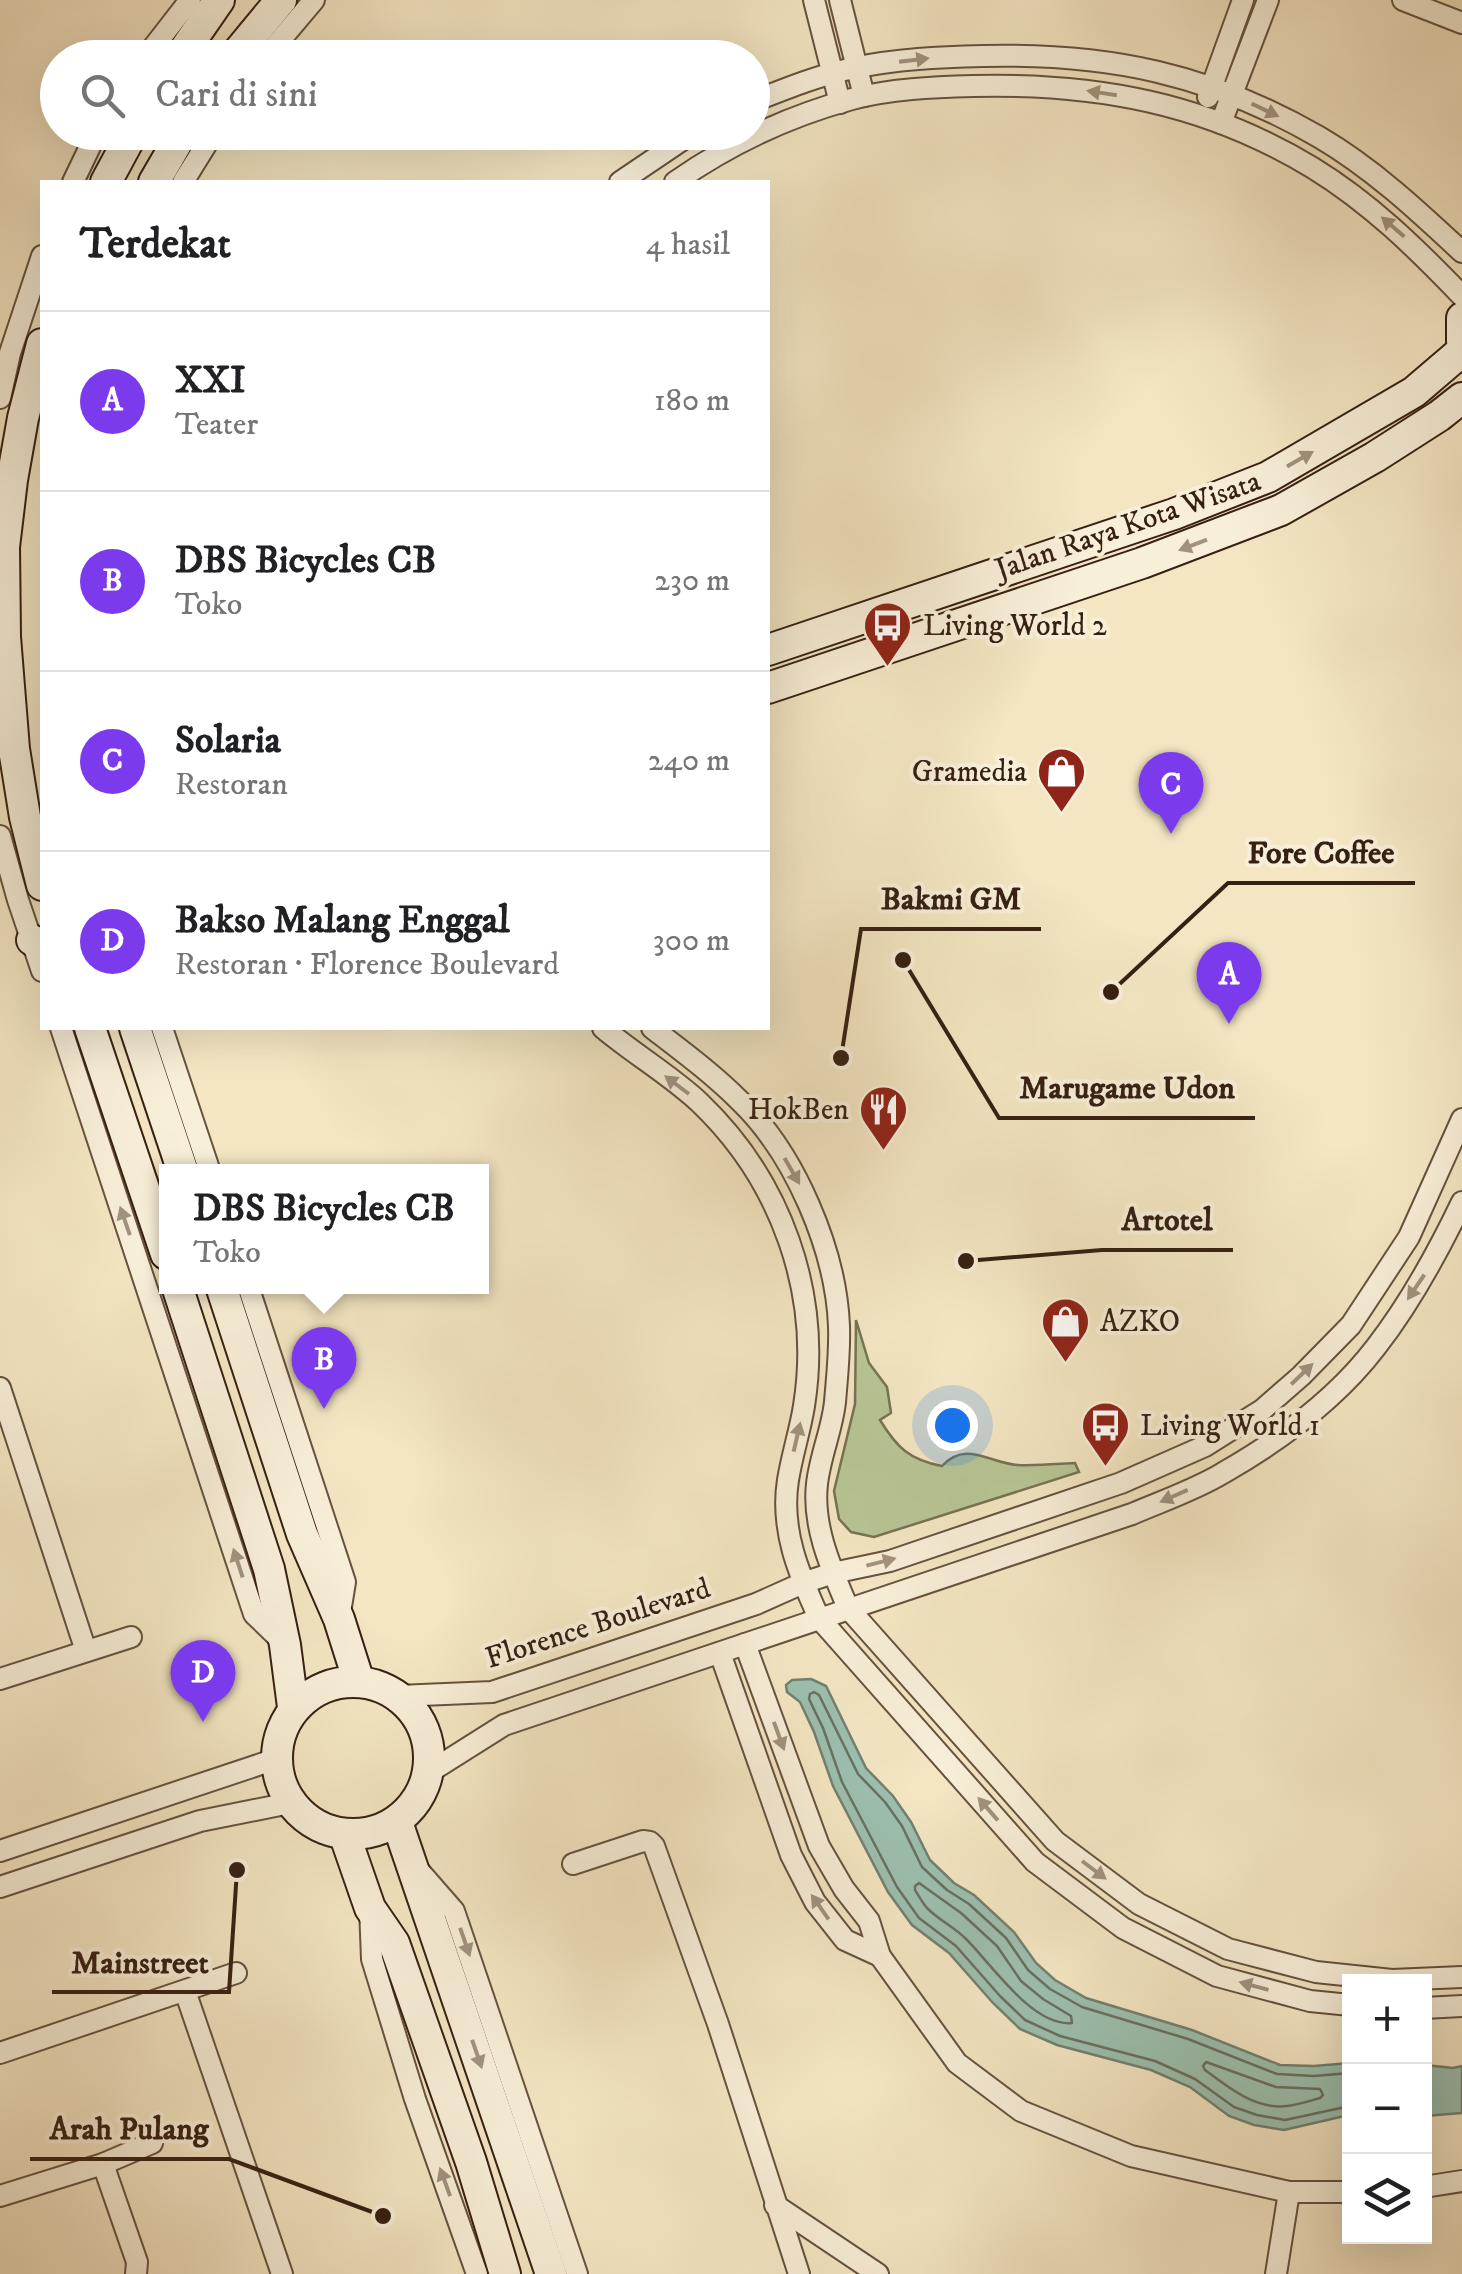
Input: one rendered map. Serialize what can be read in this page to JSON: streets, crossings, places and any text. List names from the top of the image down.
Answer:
{
  "streets": {
    "street": ["Jalan Raya Kota Wisata", "Florence Boulevard"]
  },
  "places": {
    "bus stop": ["Living World 2", "Living World 1"],
    "shop": ["Gramedia", "AZKO"],
    "other": [
      "Marugame Udon",
      "Fore Coffee",
      "Bakmi GM",
      "Artotel",
      "Mainstreet",
      "Arah Pulang"
    ],
    "restaurant": ["HokBen"]
  },
  "page": {
    "search": "Cari di sini",
    "heading": ["Terdekat", "4 hasil"],
    "list": [
      {
        "mark": "A",
        "name": "XXI",
        "note": "Teater",
        "value": "180 m"
      },
      {
        "mark": "B",
        "name": "DBS Bicycles CB",
        "note": "Toko",
        "value": "230 m"
      },
      {
        "mark": "C",
        "name": "Solaria",
        "note": "Restoran",
        "value": "240 m"
      },
      {
        "mark": "D",
        "name": "Bakso Malang Enggal",
        "note": "Restoran · Florence Boulevard",
        "value": "300 m"
      }
    ],
    "pins": [
      "C",
      "A",
      "B",
      "D"
    ],
    "popup": ["DBS Bicycles CB", "Toko"],
    "map_buttons": ["+", "−"]
  }
}
